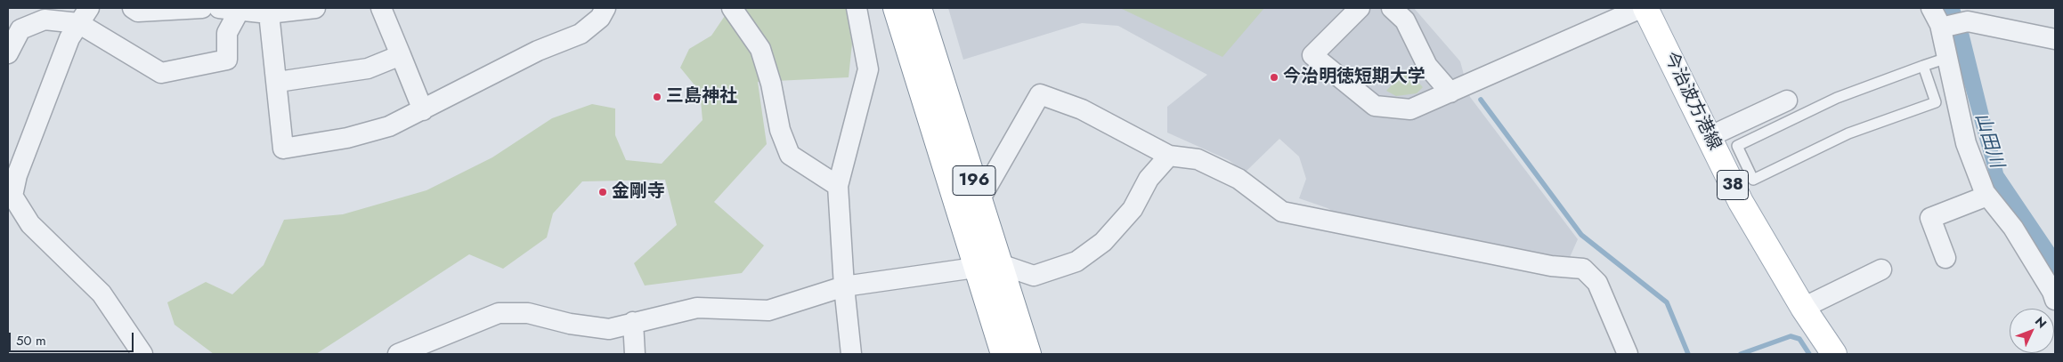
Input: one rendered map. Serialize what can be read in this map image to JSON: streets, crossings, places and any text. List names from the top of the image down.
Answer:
{
  "streets": {
    "main road": ["今治波方港線", "196", "38"]
  },
  "water": ["山田川"],
  "places": ["今治明徳短期大学", "三島神社", "金剛寺"],
  "scale_bar": "50 m",
  "north": "top right"
}
